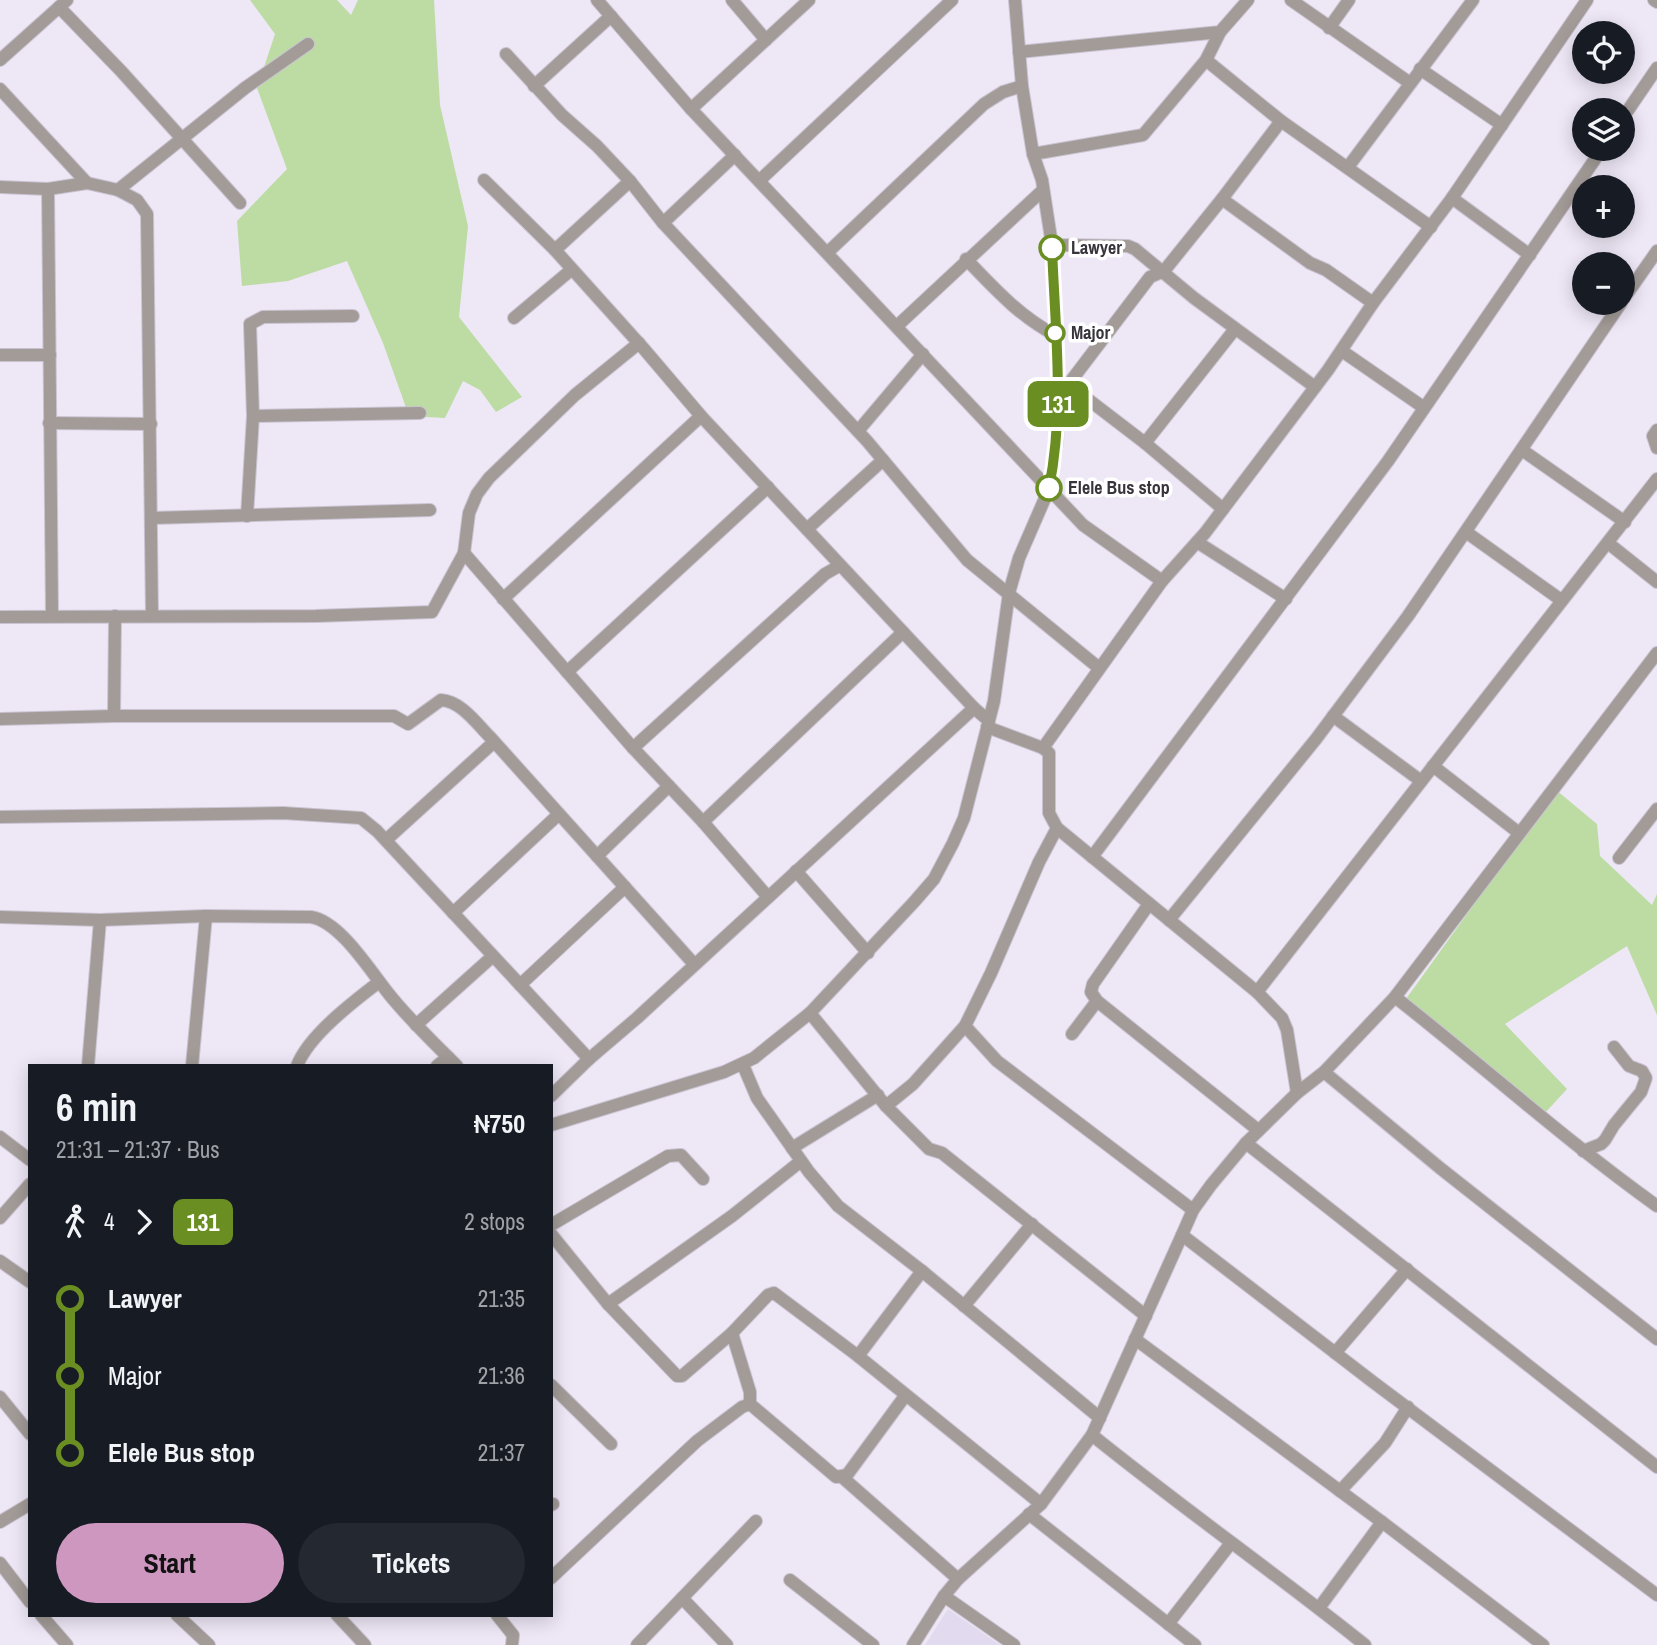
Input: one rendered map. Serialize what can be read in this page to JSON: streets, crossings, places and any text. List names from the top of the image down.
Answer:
{
  "places": ["Lawyer", "Major", "Elele Bus stop"],
  "lines": ["bus line 131"],
  "page": {
    "on_map": "131",
    "map_buttons": ["+", "−"],
    "heading": ["6 min", "21:31 – 21:37 · Bus", "₦750"],
    "legs": ["4", "131", "2 stops"],
    "list": [
      {
        "name": "Lawyer",
        "value": "21:35"
      },
      {
        "name": "Major",
        "value": "21:36"
      },
      {
        "name": "Elele Bus stop",
        "value": "21:37"
      }
    ],
    "buttons": ["Start", "Tickets"]
  }
}
